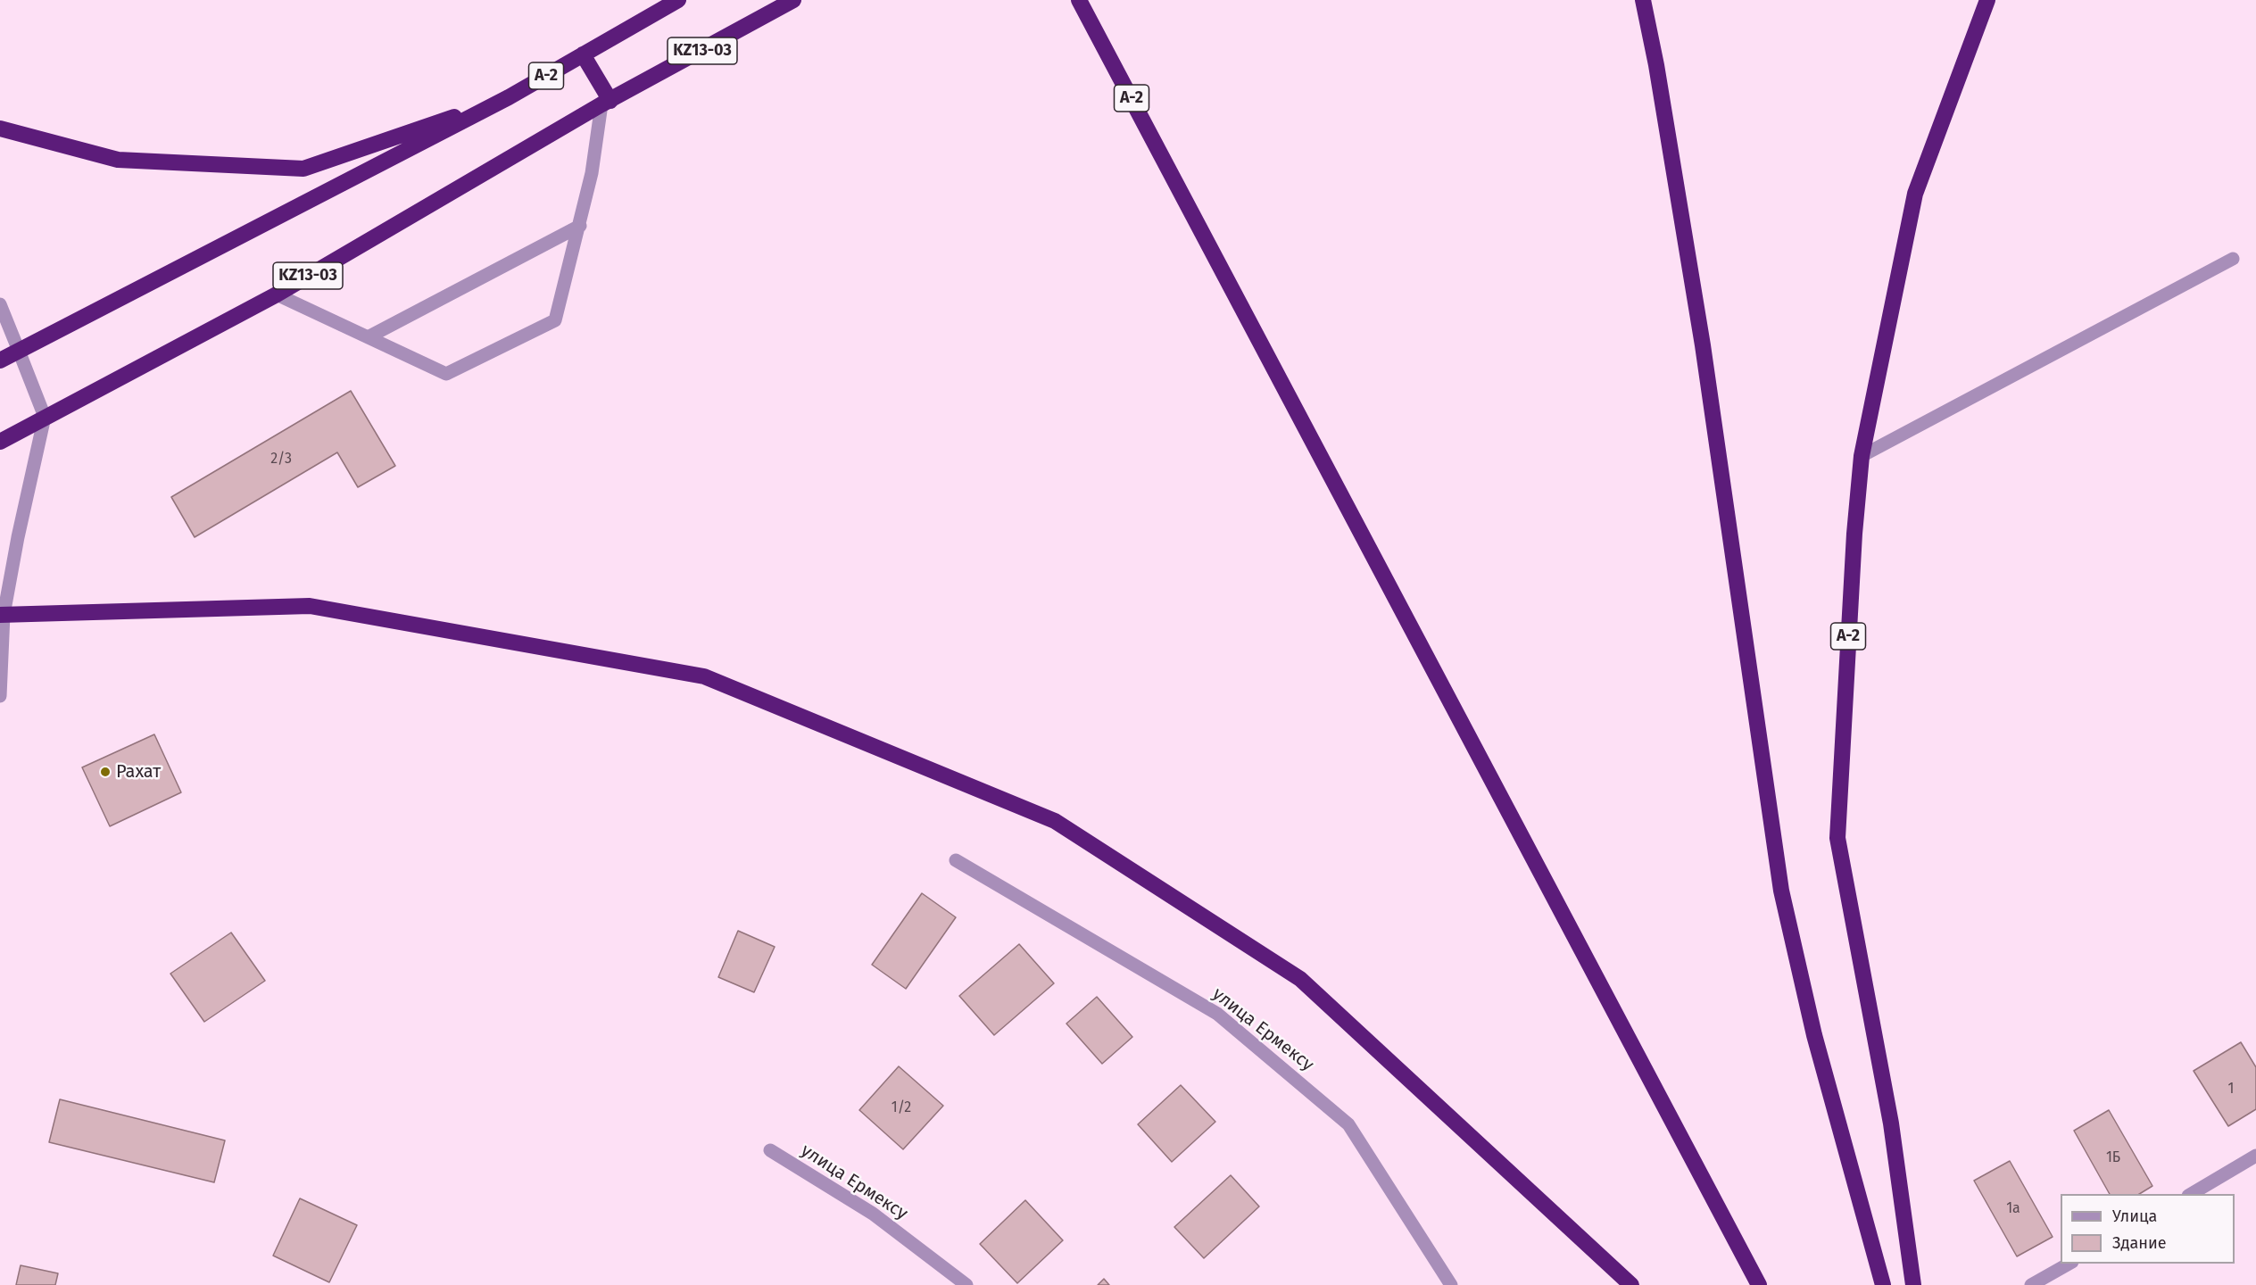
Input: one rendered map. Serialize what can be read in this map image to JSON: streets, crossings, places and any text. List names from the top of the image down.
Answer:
{
  "streets": {
    "highway": ["KZ13-03", "A-2"],
    "street": ["улица Ермексу"]
  },
  "places": ["Рахат"],
  "house_numbers": [
    "2/3",
    "1",
    "1/2",
    "1Б",
    "1а"
  ],
  "legend": ["Улица", "Здание"]
}
